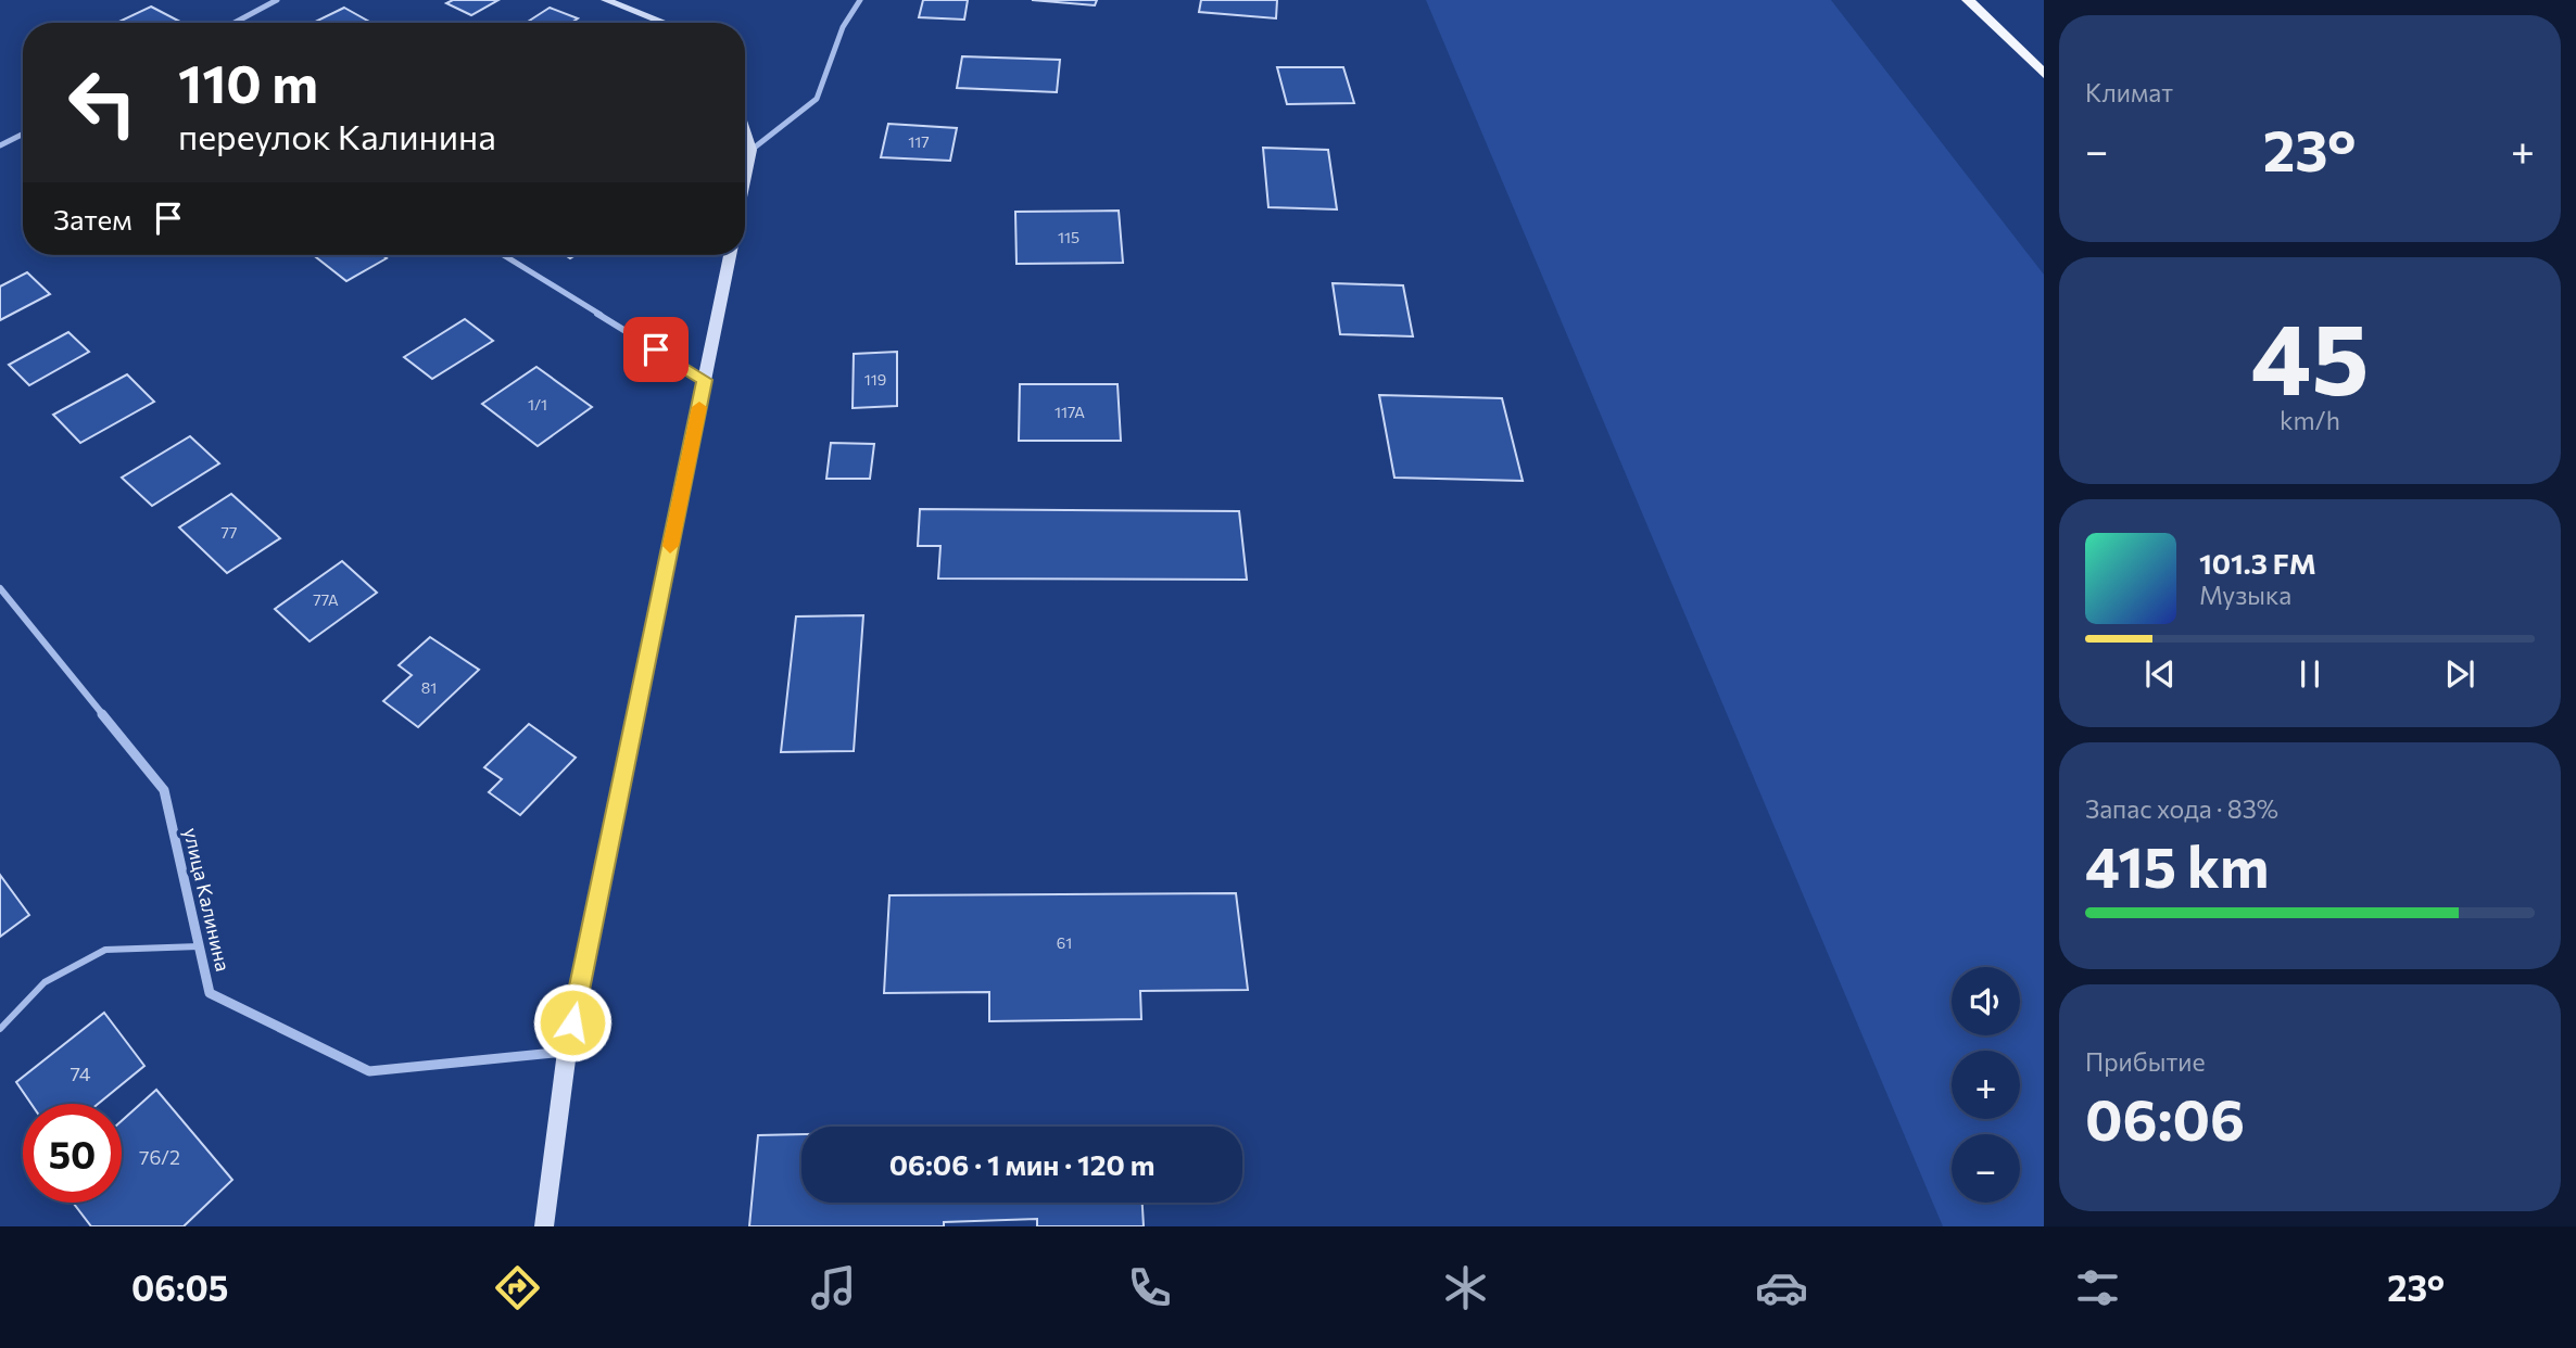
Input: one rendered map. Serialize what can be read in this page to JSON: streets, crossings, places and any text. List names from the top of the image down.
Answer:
{
  "streets": {
    "street": ["улица Калинина"]
  },
  "house_numbers": [
    "117",
    "115",
    "119",
    "1/1",
    "117А",
    "77",
    "77А",
    "81",
    "61",
    "74",
    "76/2"
  ],
  "page": {
    "tile": [
      "Климат",
      ["45", "km/h"],
      ["Запас хода · 83%", "415 km"],
      ["Прибытие", "06:06"]
    ],
    "turn": ["110 m", "переулок Калинина"],
    "heat": ["−", "23°", "+"],
    "then": "Затем",
    "song": ["101.3 FM", "Музыка"],
    "map_buttons": ["+", "−"],
    "limit": "50",
    "trip": "06:06 · 1 мин · 120 m",
    "tabs": ["06:05", "23°"]
  }
}
